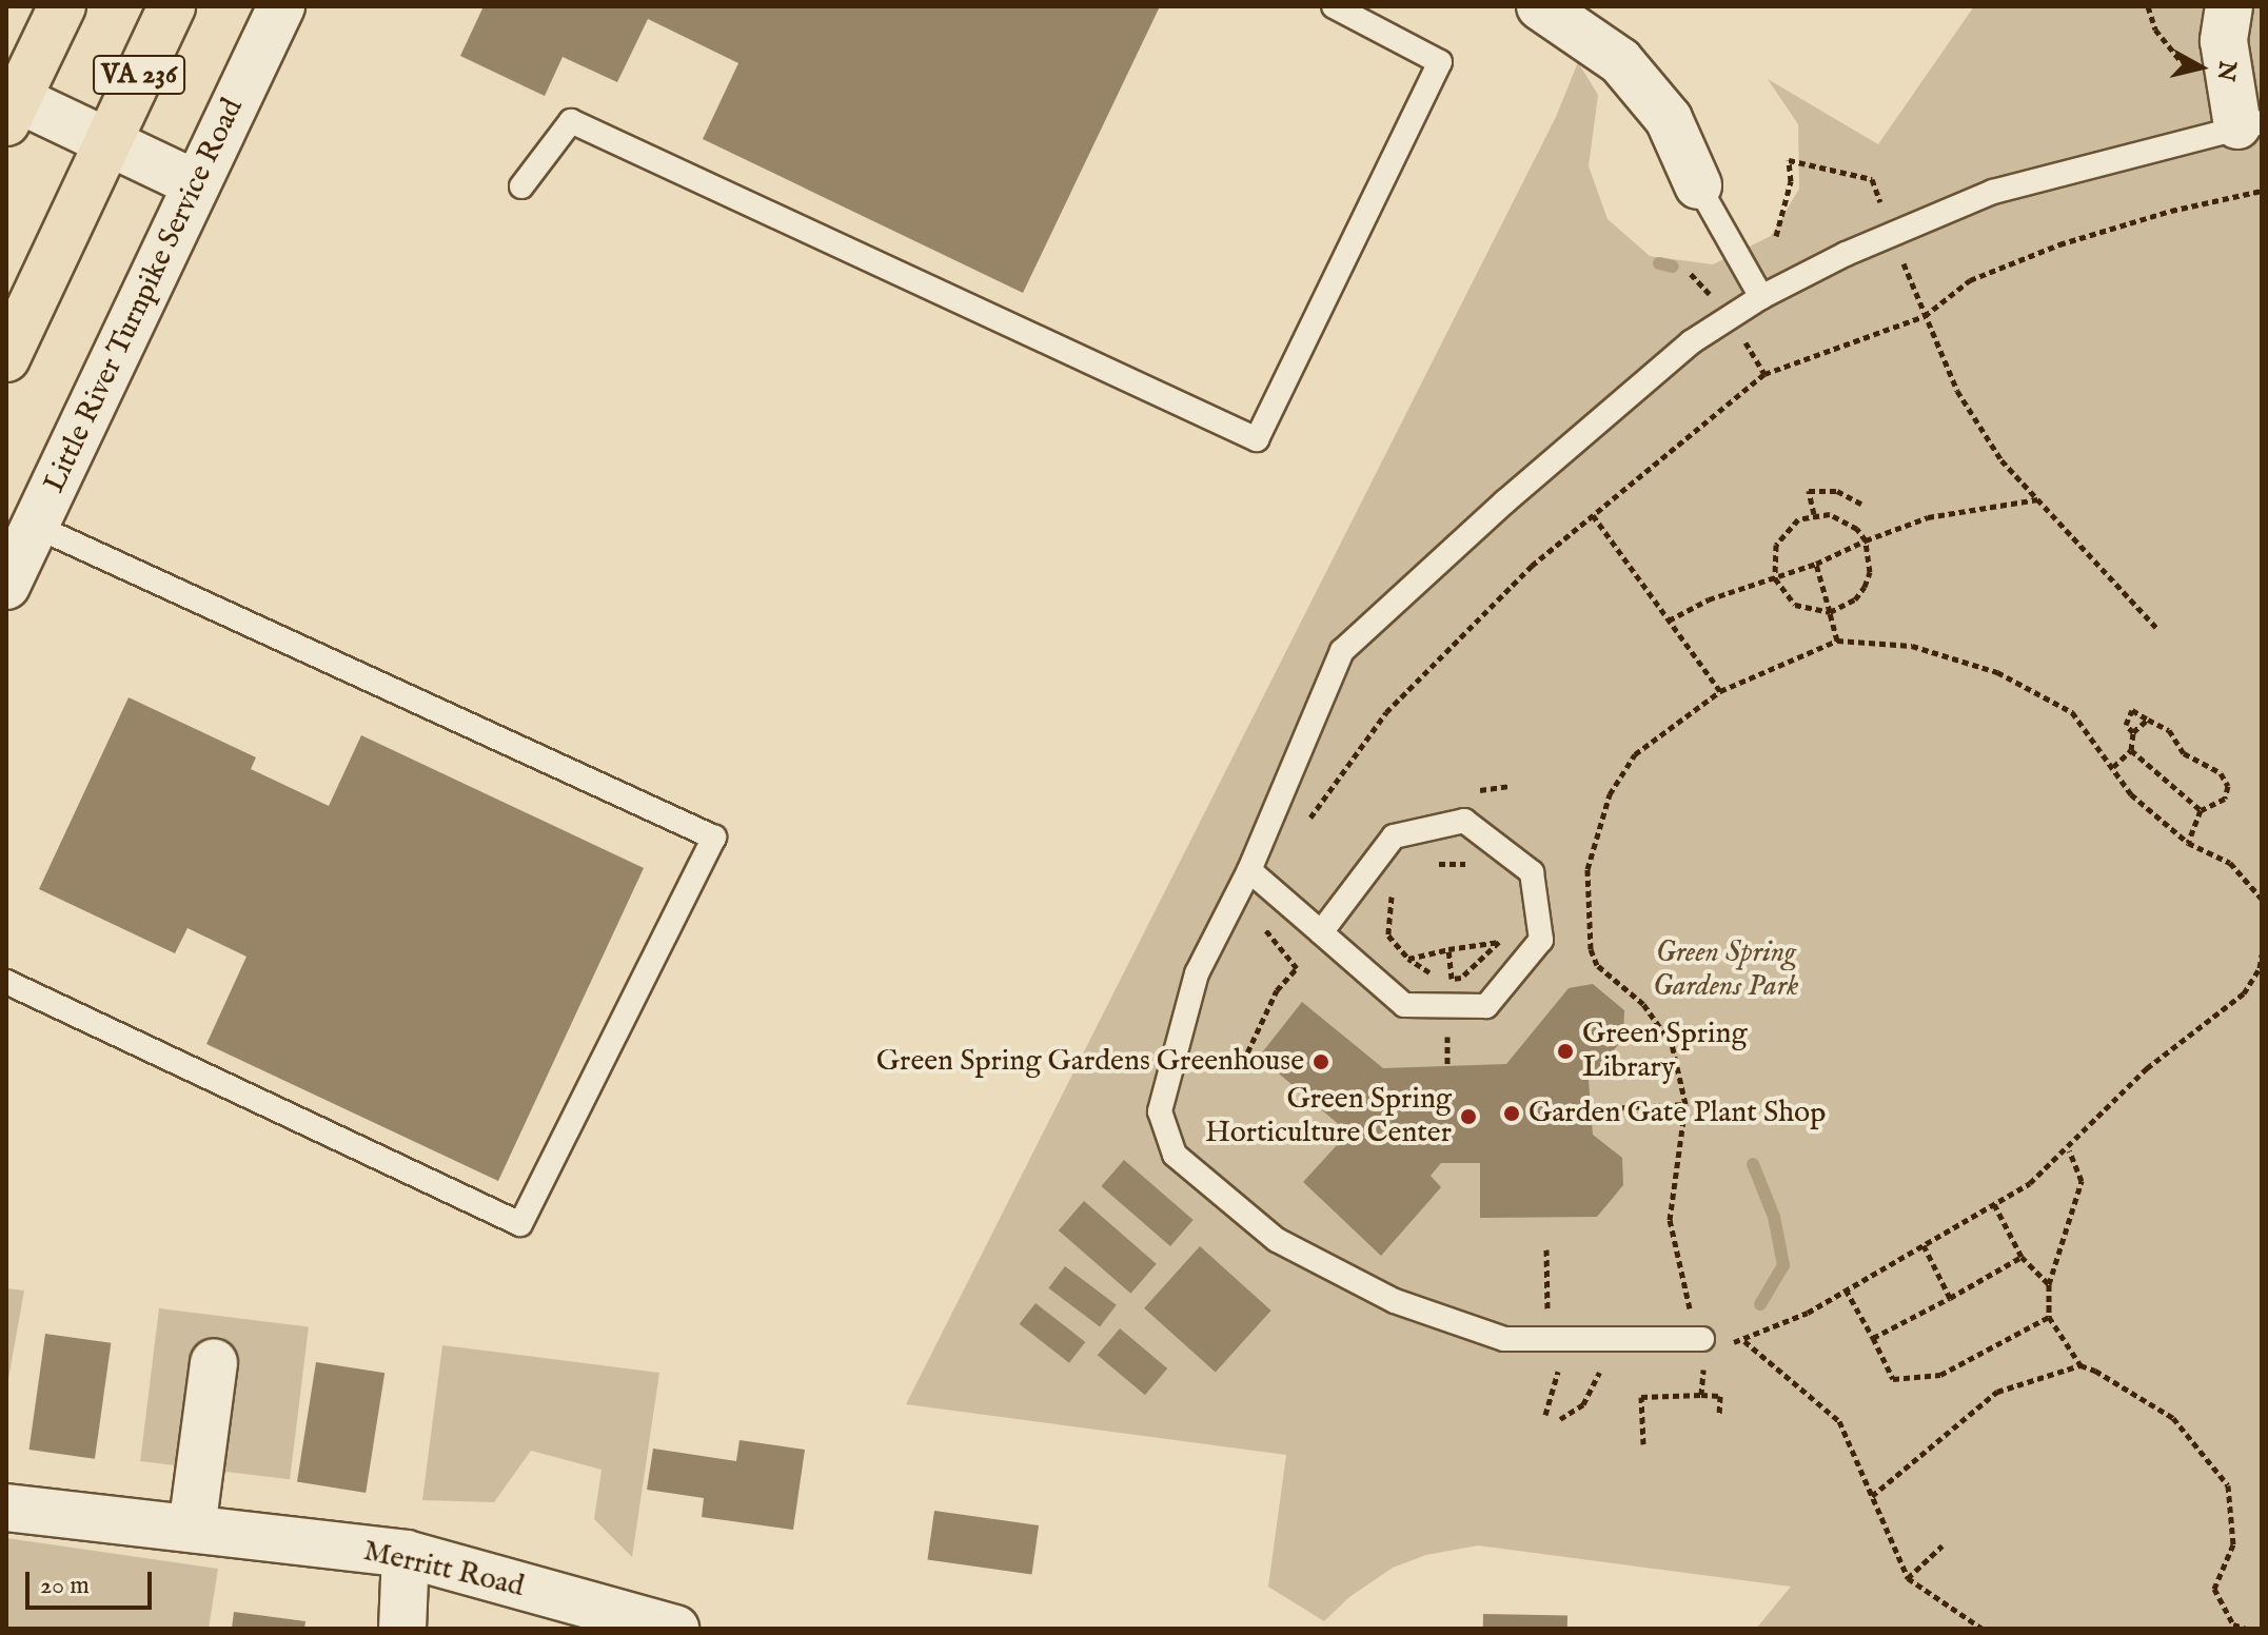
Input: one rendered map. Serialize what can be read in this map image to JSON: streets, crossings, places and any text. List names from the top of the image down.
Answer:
{
  "streets": {
    "main road": ["VA 236"],
    "street": ["Little River Turnpike Service Road", "Merritt Road"]
  },
  "parks": ["Green Spring Gardens Park"],
  "places": [
    "Green Spring Library",
    "Green Spring Gardens Greenhouse",
    "Garden Gate Plant Shop",
    "Green Spring Horticulture Center"
  ],
  "scale_bar": "20 m",
  "north": "right"
}
